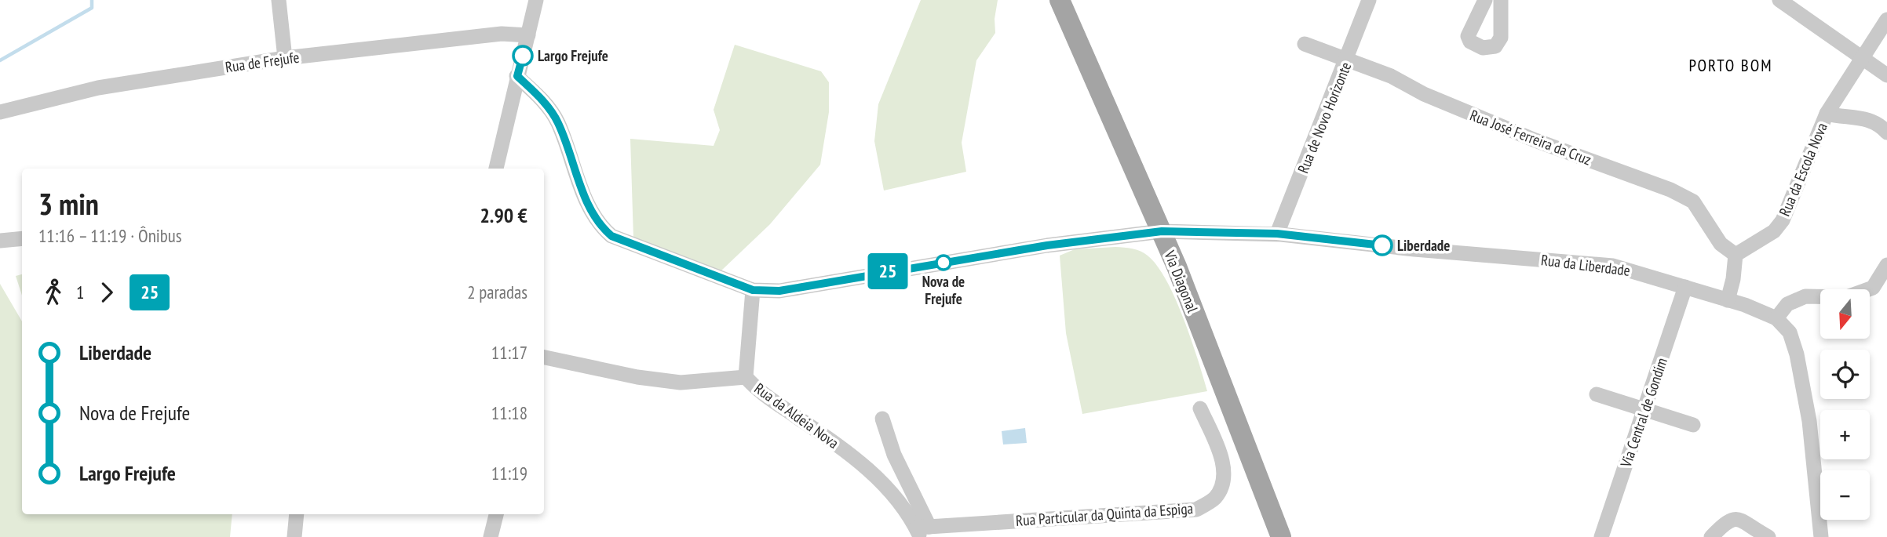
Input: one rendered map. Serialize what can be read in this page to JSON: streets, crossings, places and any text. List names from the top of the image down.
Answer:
{
  "streets": {
    "main road": ["Via Diagonal"],
    "street": [
      "Rua de Frejufe",
      "Rua de Novo Horizonte",
      "Rua José Ferreira da Cruz",
      "Rua da Escola Nova",
      "Rua da Liberdade",
      "Via Central de Gondim",
      "Rua da Aldeia Nova",
      "Rua Particular da Quinta da Espiga"
    ]
  },
  "crossings": [
    ["Rua de Novo Horizonte", "Rua José Ferreira da Cruz"],
    ["Rua de Novo Horizonte", "Rua da Liberdade"],
    ["Rua José Ferreira da Cruz", "Rua da Escola Nova"],
    ["Rua da Liberdade", "Via Diagonal"],
    ["Rua da Liberdade", "Via Central de Gondim"],
    ["Rua da Aldeia Nova", "Rua Particular da Quinta da Espiga"]
  ],
  "districts": ["PORTO BOM"],
  "places": ["Largo Frejufe", "Liberdade", "Nova de Frejufe"],
  "lines": ["bus line 25"],
  "north": "bottom",
  "page": {
    "on_map": "25",
    "heading": ["3 min", "11:16 – 11:19 · Ônibus", "2.90 €"],
    "legs": ["1", "25", "2 paradas"],
    "map_buttons": ["+", "−"],
    "list": [
      {
        "name": "Liberdade",
        "value": "11:17"
      },
      {
        "name": "Nova de Frejufe",
        "value": "11:18"
      },
      {
        "name": "Largo Frejufe",
        "value": "11:19"
      }
    ]
  }
}
